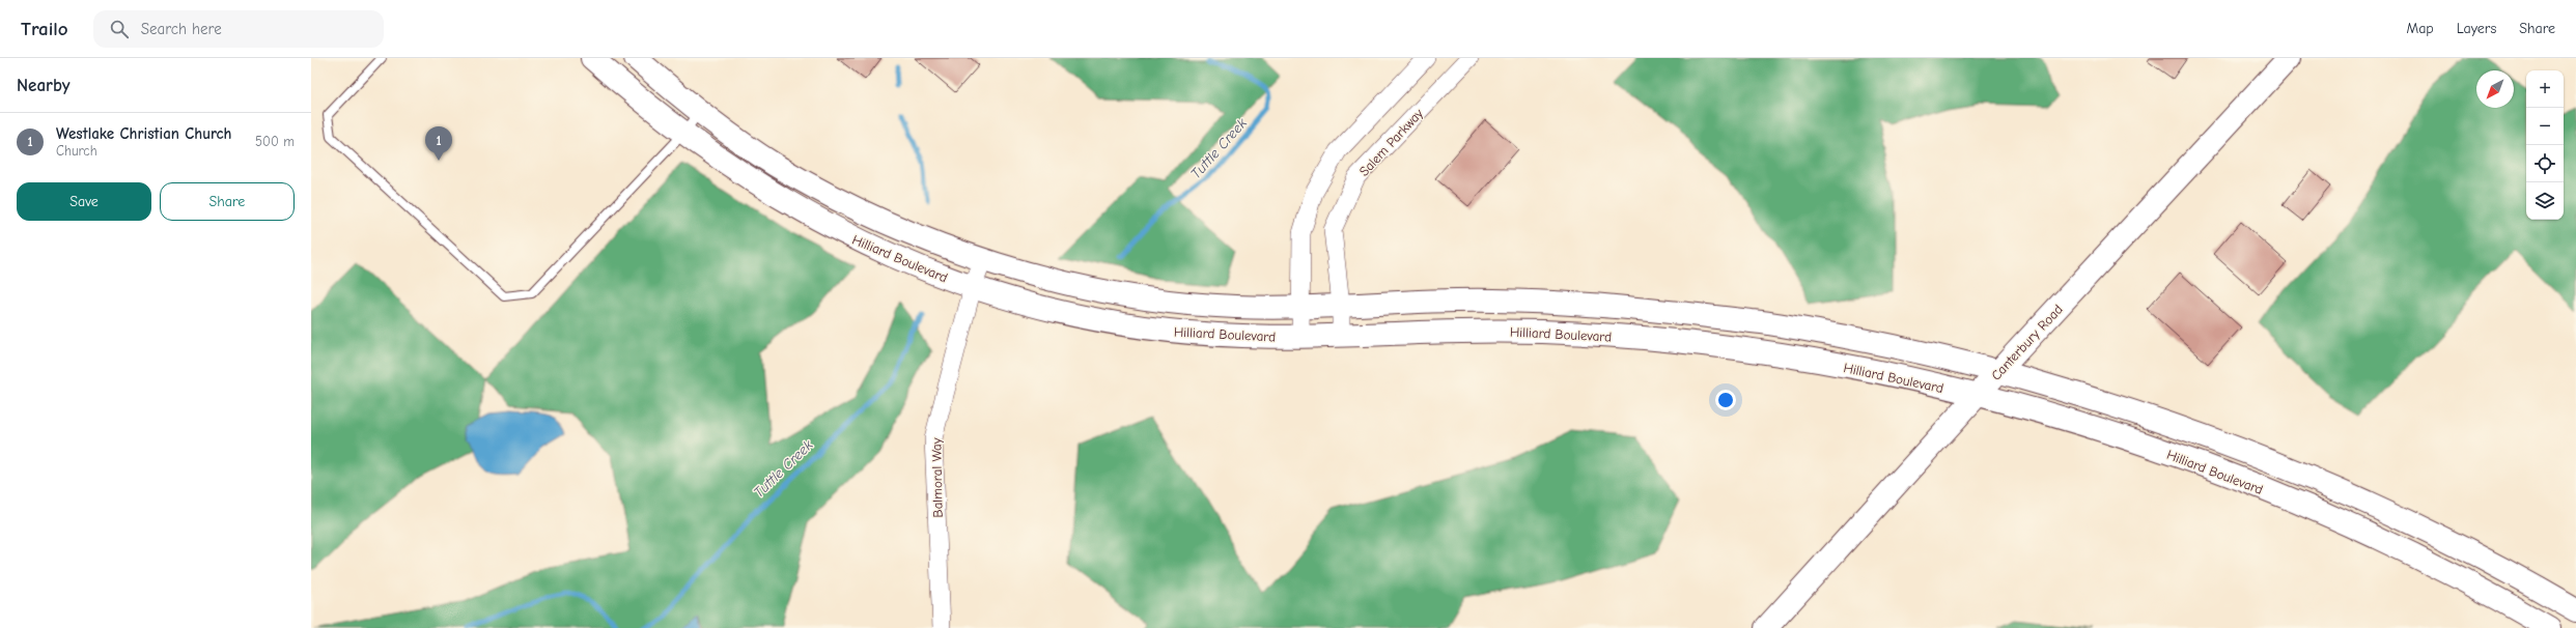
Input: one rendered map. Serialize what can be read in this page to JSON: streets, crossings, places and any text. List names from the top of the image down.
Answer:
{
  "streets": {
    "main road": ["Hilliard Boulevard", "Canterbury Road"],
    "street": ["Salem Parkway", "Balmoral Way"]
  },
  "crossings": [
    ["Salem Parkway", "Hilliard Boulevard"],
    ["Hilliard Boulevard", "Canterbury Road"],
    ["Hilliard Boulevard", "Balmoral Way"]
  ],
  "water": ["Tuttle Creek"],
  "north": "bottom left",
  "page": {
    "header": "Trailo",
    "search": "Search here",
    "nav": ["Map", "Layers", "Share"],
    "heading": "Nearby",
    "map_buttons": ["+", "−"],
    "list": [
      {
        "mark": "1",
        "name": "Westlake Christian Church",
        "note": "Church",
        "value": "500 m"
      }
    ],
    "pins": "1",
    "buttons": ["Save", "Share"]
  }
}
